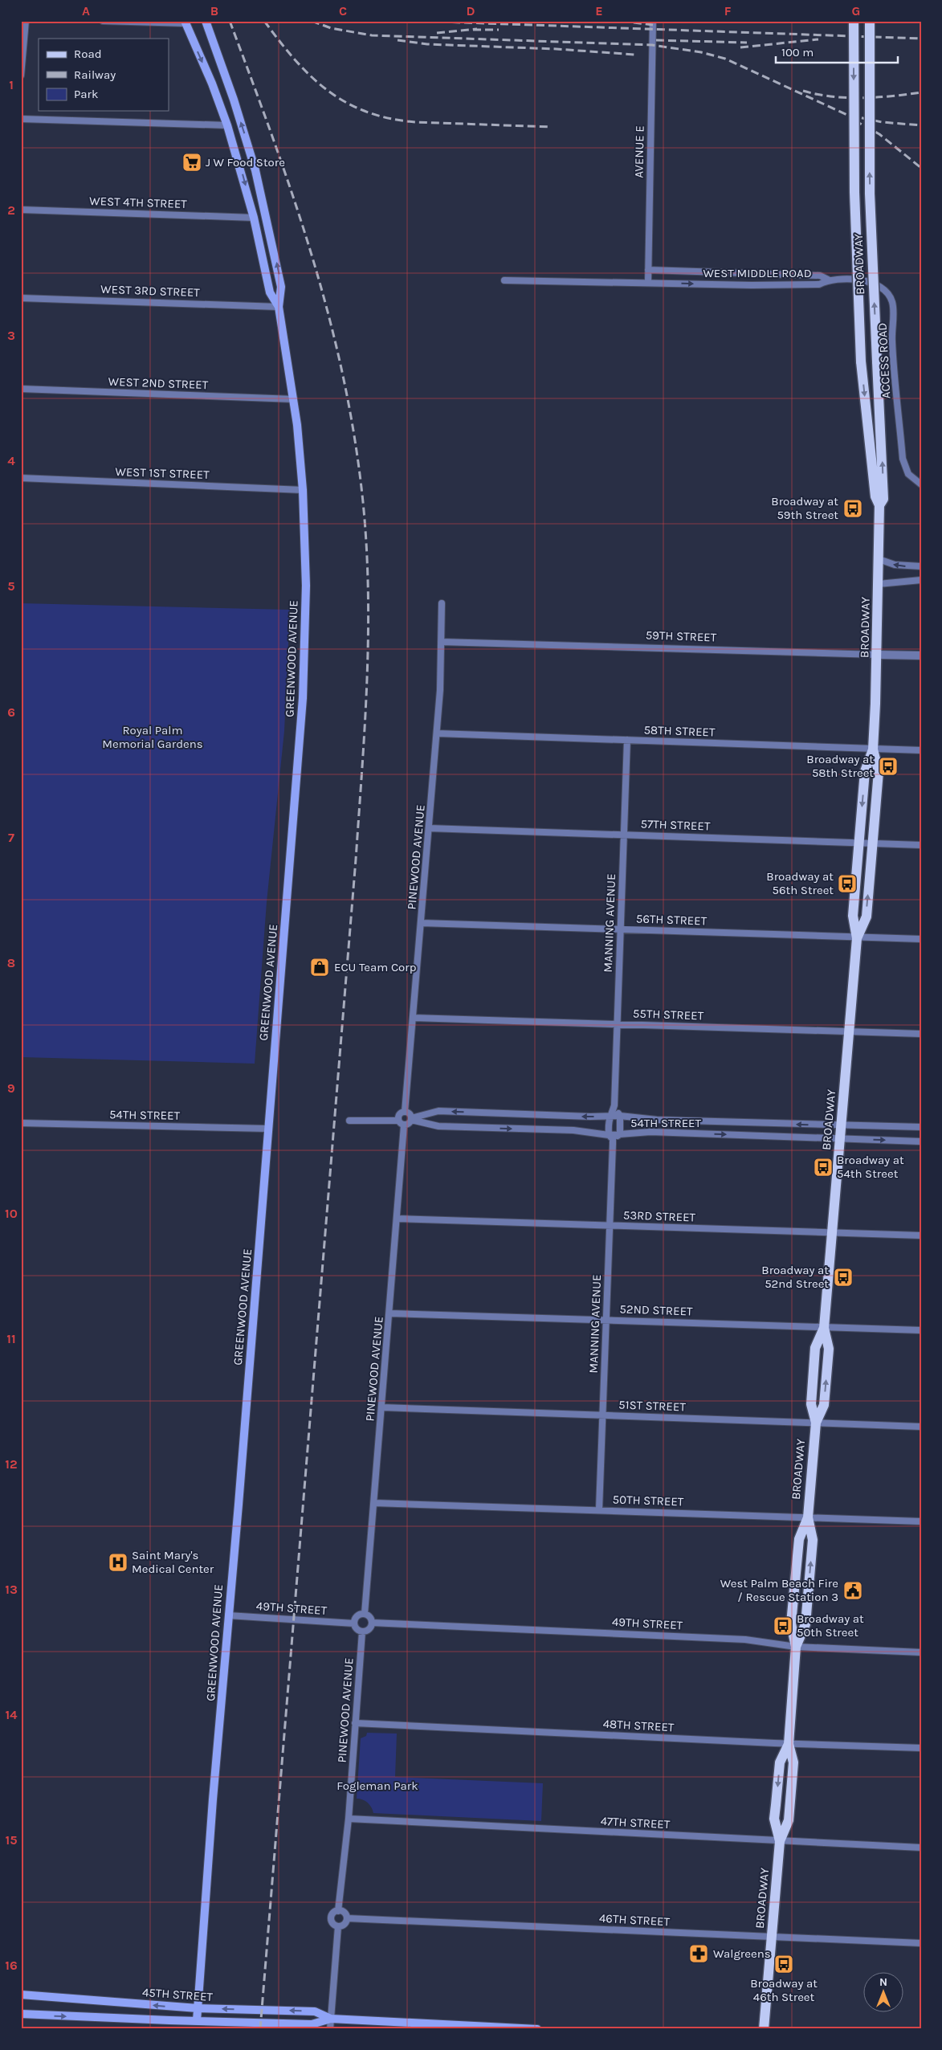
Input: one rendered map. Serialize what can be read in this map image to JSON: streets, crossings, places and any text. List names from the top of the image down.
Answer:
{
  "streets": {
    "main road": ["BROADWAY", "GREENWOOD AVENUE", "45TH STREET"],
    "street": [
      "AVENUE E",
      "WEST 4TH STREET",
      "WEST MIDDLE ROAD",
      "WEST 3RD STREET",
      "ACCESS ROAD",
      "WEST 2ND STREET",
      "WEST 1ST STREET",
      "59TH STREET",
      "58TH STREET",
      "57TH STREET",
      "PINEWOOD AVENUE",
      "56TH STREET",
      "MANNING AVENUE",
      "55TH STREET",
      "54TH STREET",
      "53RD STREET",
      "52ND STREET",
      "51ST STREET",
      "50TH STREET",
      "49TH STREET",
      "48TH STREET",
      "47TH STREET",
      "46TH STREET"
    ]
  },
  "crossings": [
    ["AVENUE E", "WEST MIDDLE ROAD"],
    ["BROADWAY", "59TH STREET"],
    ["BROADWAY", "58TH STREET"],
    ["BROADWAY", "57TH STREET"],
    ["BROADWAY", "56TH STREET"],
    ["BROADWAY", "55TH STREET"],
    ["BROADWAY", "54TH STREET"],
    ["BROADWAY", "53RD STREET"],
    ["BROADWAY", "52ND STREET"],
    ["BROADWAY", "51ST STREET"],
    ["BROADWAY", "50TH STREET"],
    ["BROADWAY", "49TH STREET"],
    ["BROADWAY", "48TH STREET"],
    ["BROADWAY", "47TH STREET"],
    ["BROADWAY", "46TH STREET"],
    ["WEST MIDDLE ROAD", "ACCESS ROAD"],
    ["WEST 3RD STREET", "GREENWOOD AVENUE"],
    ["WEST 2ND STREET", "GREENWOOD AVENUE"],
    ["WEST 1ST STREET", "GREENWOOD AVENUE"],
    ["59TH STREET", "PINEWOOD AVENUE"],
    ["GREENWOOD AVENUE", "54TH STREET"],
    ["GREENWOOD AVENUE", "49TH STREET"],
    ["GREENWOOD AVENUE", "45TH STREET"],
    ["58TH STREET", "PINEWOOD AVENUE"],
    ["58TH STREET", "MANNING AVENUE"],
    ["57TH STREET", "PINEWOOD AVENUE"],
    ["57TH STREET", "MANNING AVENUE"],
    ["PINEWOOD AVENUE", "56TH STREET"],
    ["PINEWOOD AVENUE", "55TH STREET"],
    ["PINEWOOD AVENUE", "54TH STREET"],
    ["PINEWOOD AVENUE", "53RD STREET"],
    ["PINEWOOD AVENUE", "52ND STREET"],
    ["PINEWOOD AVENUE", "51ST STREET"],
    ["PINEWOOD AVENUE", "50TH STREET"],
    ["PINEWOOD AVENUE", "49TH STREET"],
    ["PINEWOOD AVENUE", "48TH STREET"],
    ["PINEWOOD AVENUE", "47TH STREET"],
    ["PINEWOOD AVENUE", "46TH STREET"],
    ["56TH STREET", "MANNING AVENUE"],
    ["MANNING AVENUE", "55TH STREET"],
    ["MANNING AVENUE", "54TH STREET"],
    ["MANNING AVENUE", "53RD STREET"],
    ["MANNING AVENUE", "52ND STREET"],
    ["MANNING AVENUE", "51ST STREET"],
    ["MANNING AVENUE", "50TH STREET"]
  ],
  "parks": ["Royal Palm Memorial Gardens", "Fogleman Park"],
  "places": {
    "supermarket": ["J W Food Store"],
    "bus stop": [
      "Broadway at 59th Street",
      "Broadway at 58th Street",
      "Broadway at 56th Street",
      "Broadway at 54th Street",
      "Broadway at 52nd Street",
      "Broadway at 50th Street",
      "Broadway at 46th Street"
    ],
    "shop": ["ECU Team Corp"],
    "hospital": ["Saint Mary's Medical Center"],
    "public building": ["West Palm Beach Fire / Rescue Station 3"],
    "pharmacy": ["Walgreens"]
  },
  "legend": ["Road", "Railway", "Park"],
  "scale_bar": "100 m",
  "north": "top",
  "grid": {
    "columns": [
      "A",
      "B",
      "C",
      "D",
      "E",
      "F",
      "G"
    ],
    "rows": [
      "1",
      "2",
      "3",
      "4",
      "5",
      "6",
      "7",
      "8",
      "9",
      "10",
      "11",
      "12",
      "13",
      "14",
      "15",
      "16"
    ]
  }
}
